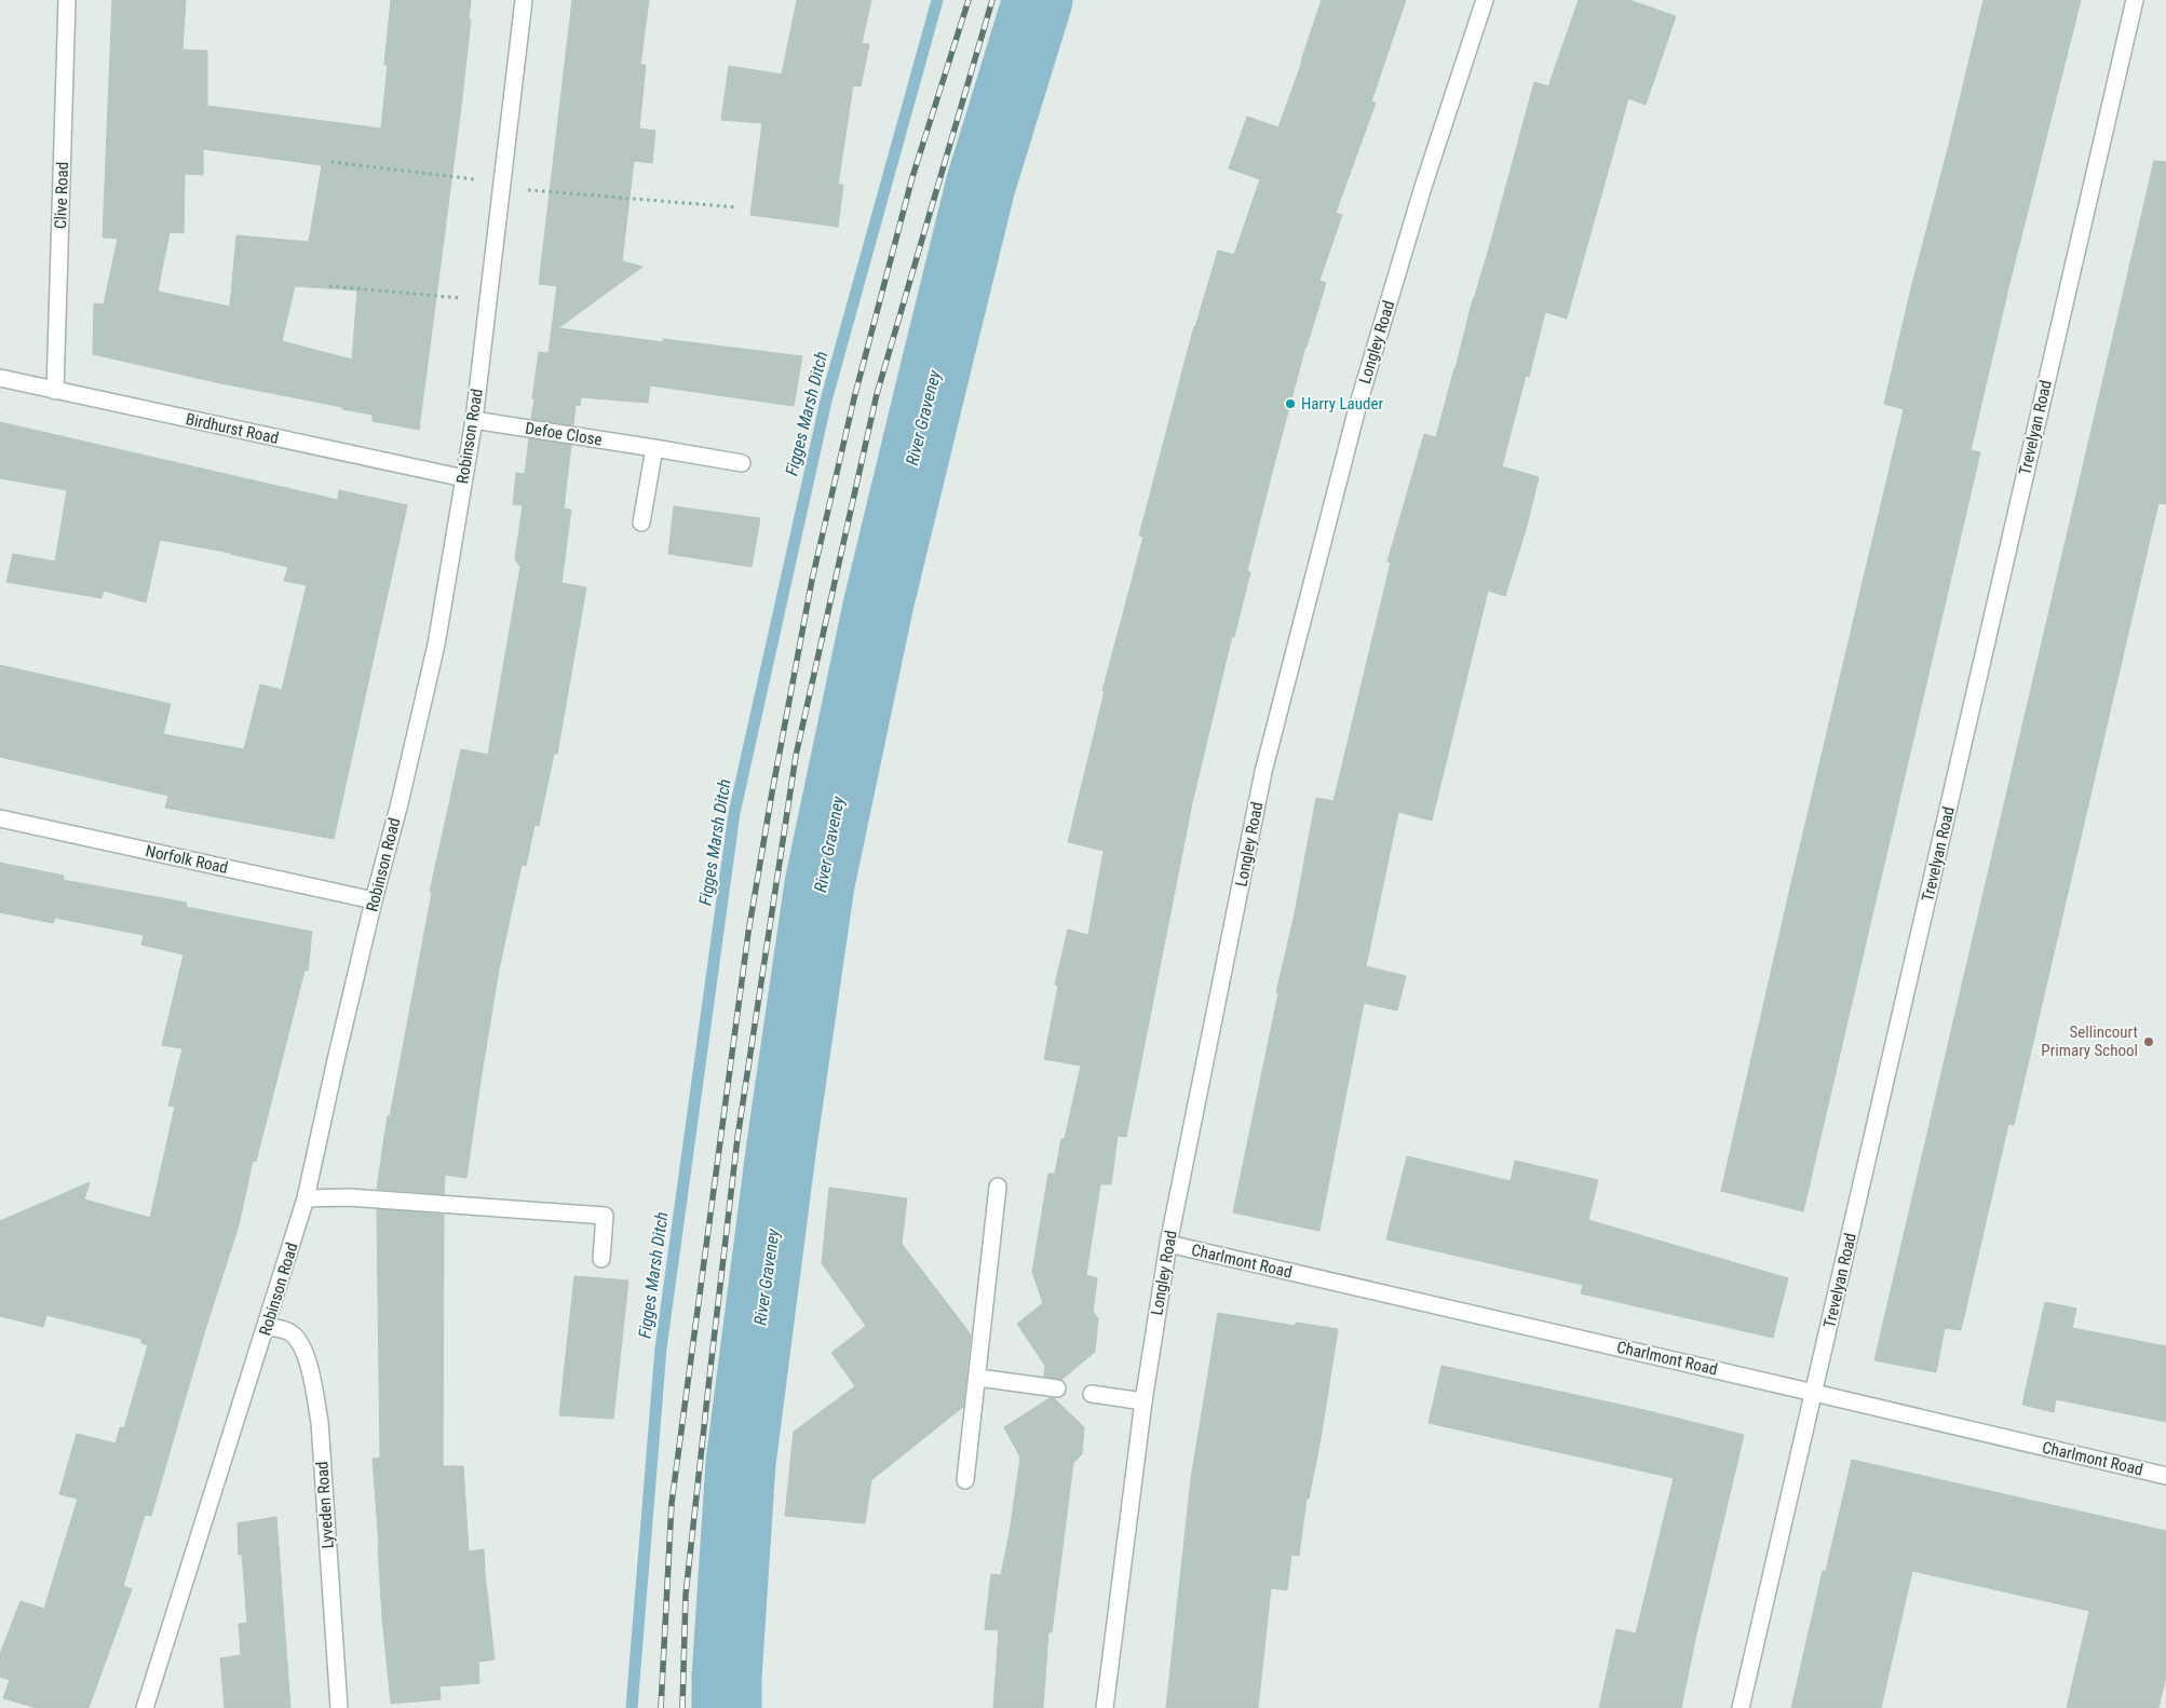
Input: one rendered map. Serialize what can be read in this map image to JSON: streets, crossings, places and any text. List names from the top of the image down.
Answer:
{
  "streets": {
    "street": [
      "Clive Road",
      "Longley Road",
      "Trevelyan Road",
      "Birdhurst Road",
      "Defoe Close",
      "Robinson Road",
      "Norfolk Road",
      "Charlmont Road",
      "Lyveden Road"
    ]
  },
  "crossings": [
    ["Clive Road", "Birdhurst Road"],
    ["Longley Road", "Charlmont Road"],
    ["Trevelyan Road", "Charlmont Road"],
    ["Birdhurst Road", "Robinson Road"],
    ["Defoe Close", "Robinson Road"],
    ["Robinson Road", "Norfolk Road"],
    ["Robinson Road", "Lyveden Road"]
  ],
  "water": ["Figges Marsh Ditch", "River Graveney"],
  "places": ["Harry Lauder", "Sellincourt Primary School"]
}
